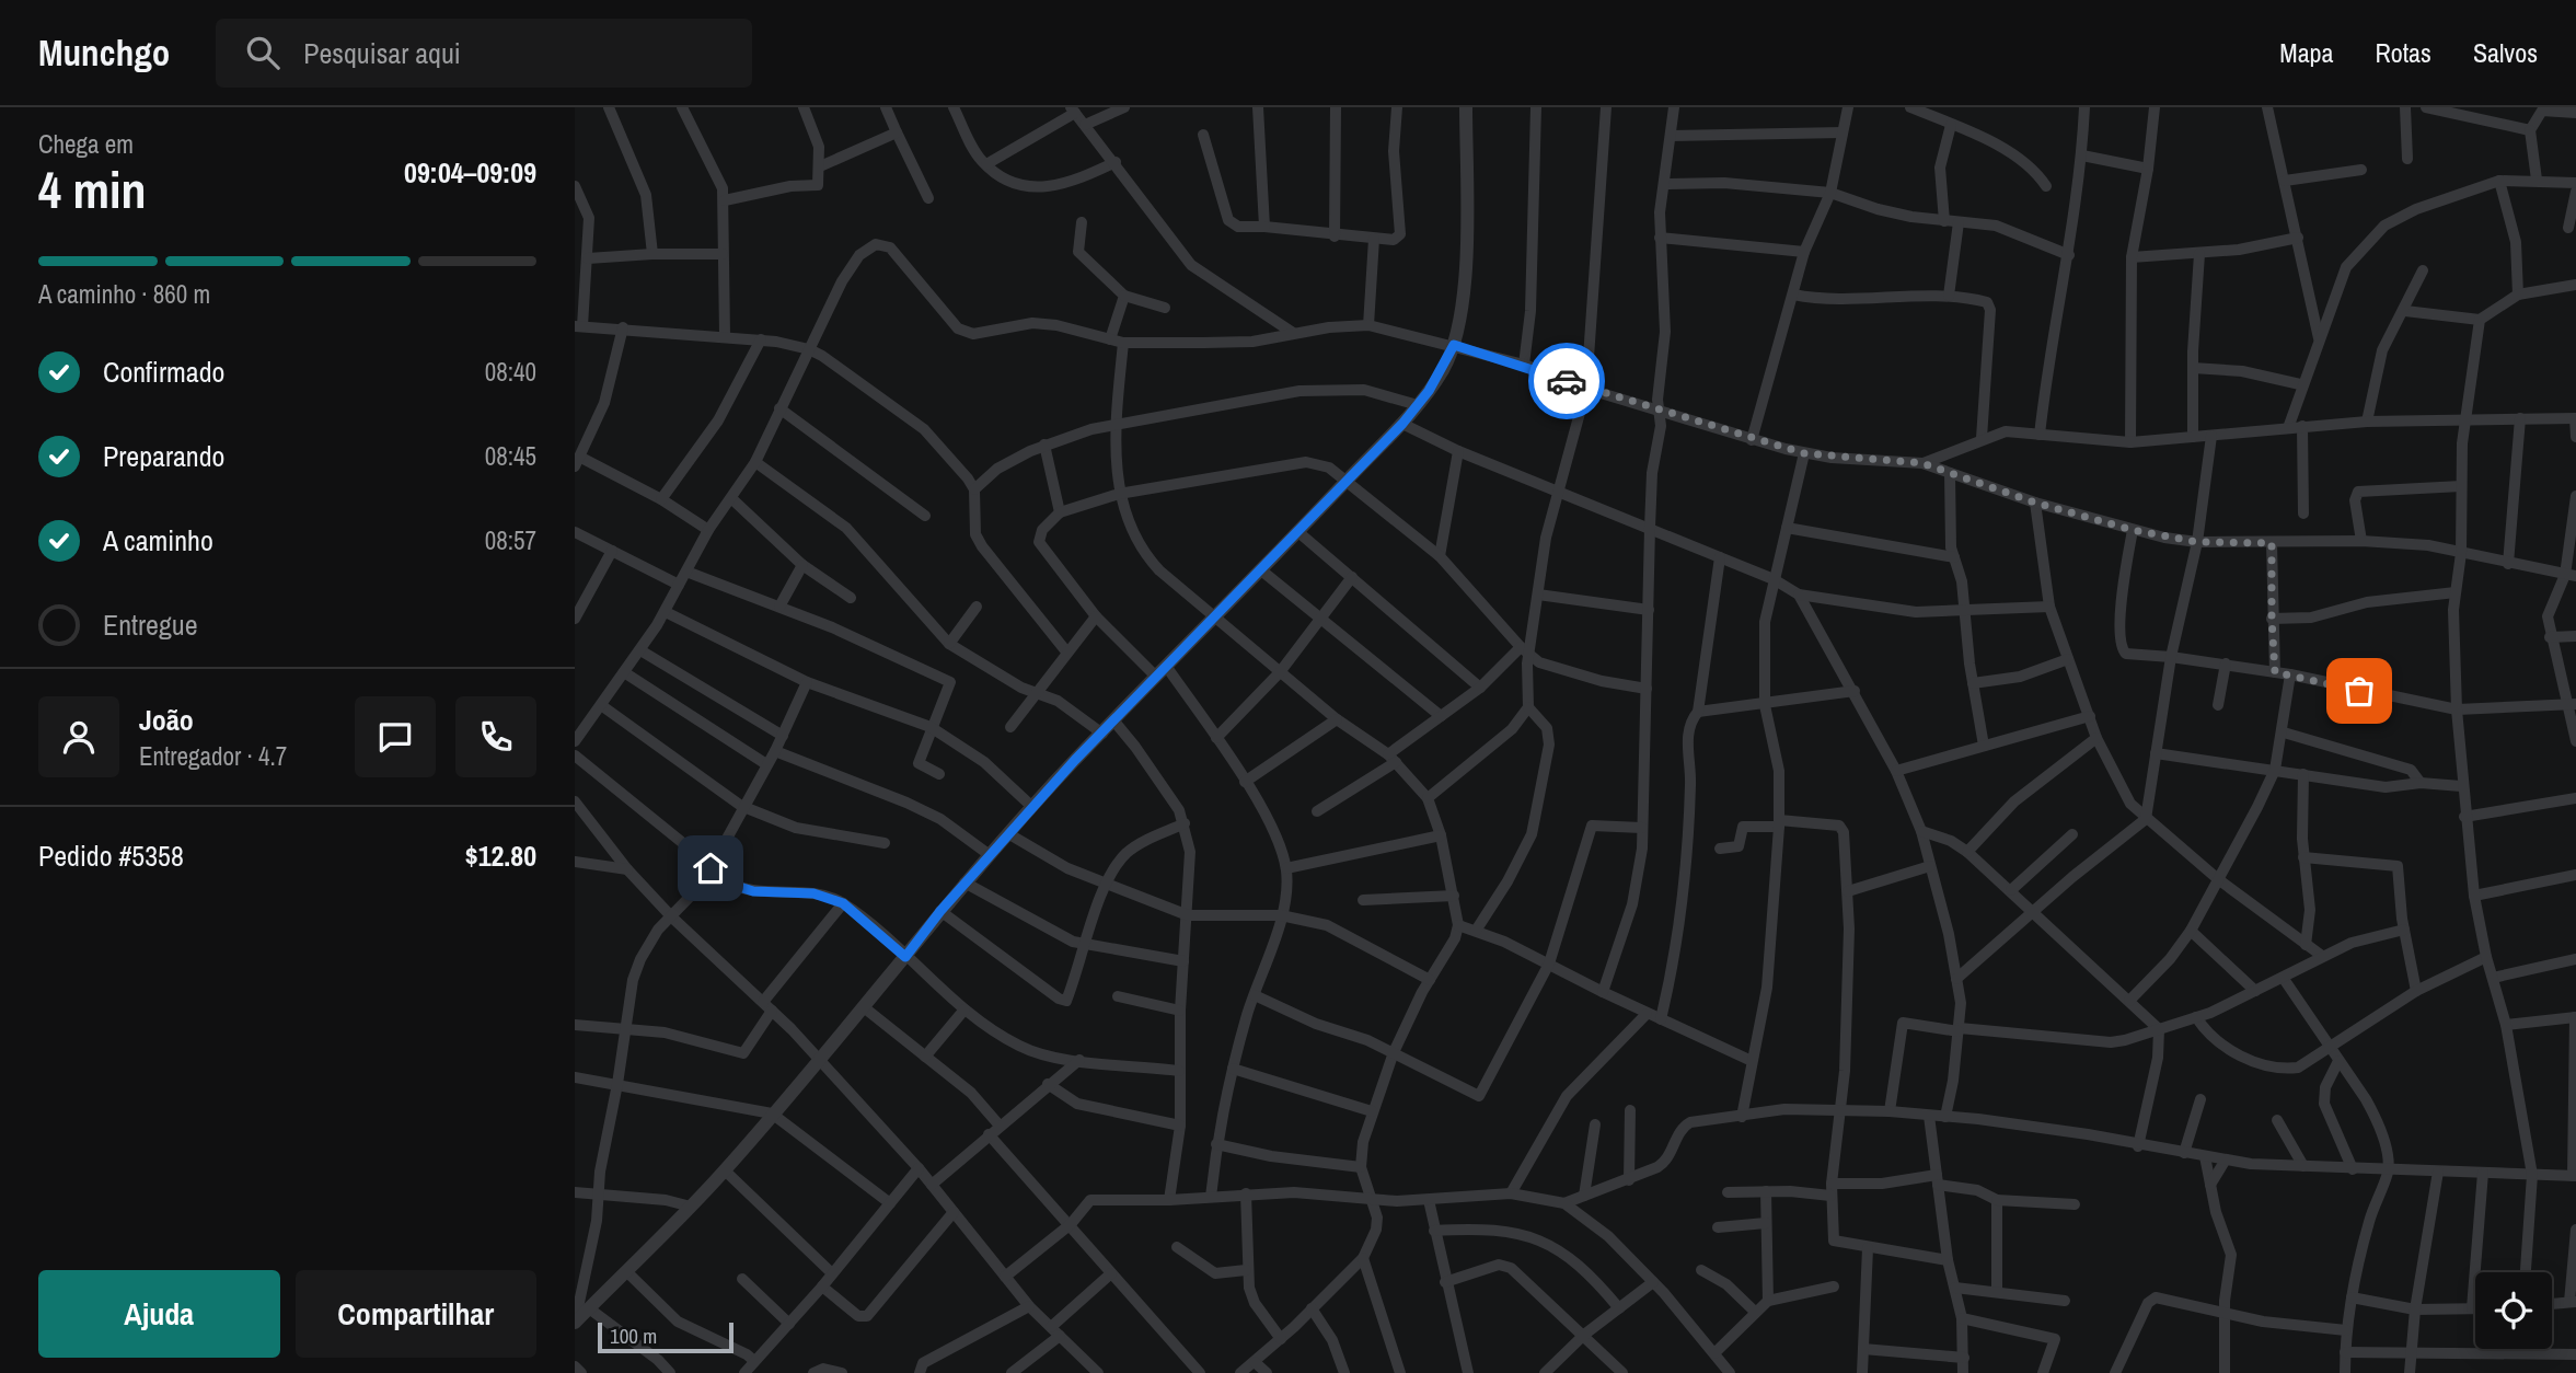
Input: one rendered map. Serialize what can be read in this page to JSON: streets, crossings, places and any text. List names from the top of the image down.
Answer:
{
  "scale_bar": "100 m",
  "page": {
    "header": "Munchgo",
    "search": "Pesquisar aqui",
    "nav": ["Mapa", "Rotas", "Salvos"],
    "heading": ["4 min", "Chega em", "09:04–09:09"],
    "panel": [
      "João",
      "Entregador · 4.7",
      "Pedido #5358",
      "$12.80"
    ],
    "bar": "A caminho · 860 m",
    "list": [
      ["Confirmado", "08:40"],
      ["Preparando", "08:45"],
      ["A caminho", "08:57"],
      "Entregue"
    ],
    "buttons": ["Ajuda", "Compartilhar"],
    "scale": "100 m"
  }
}
